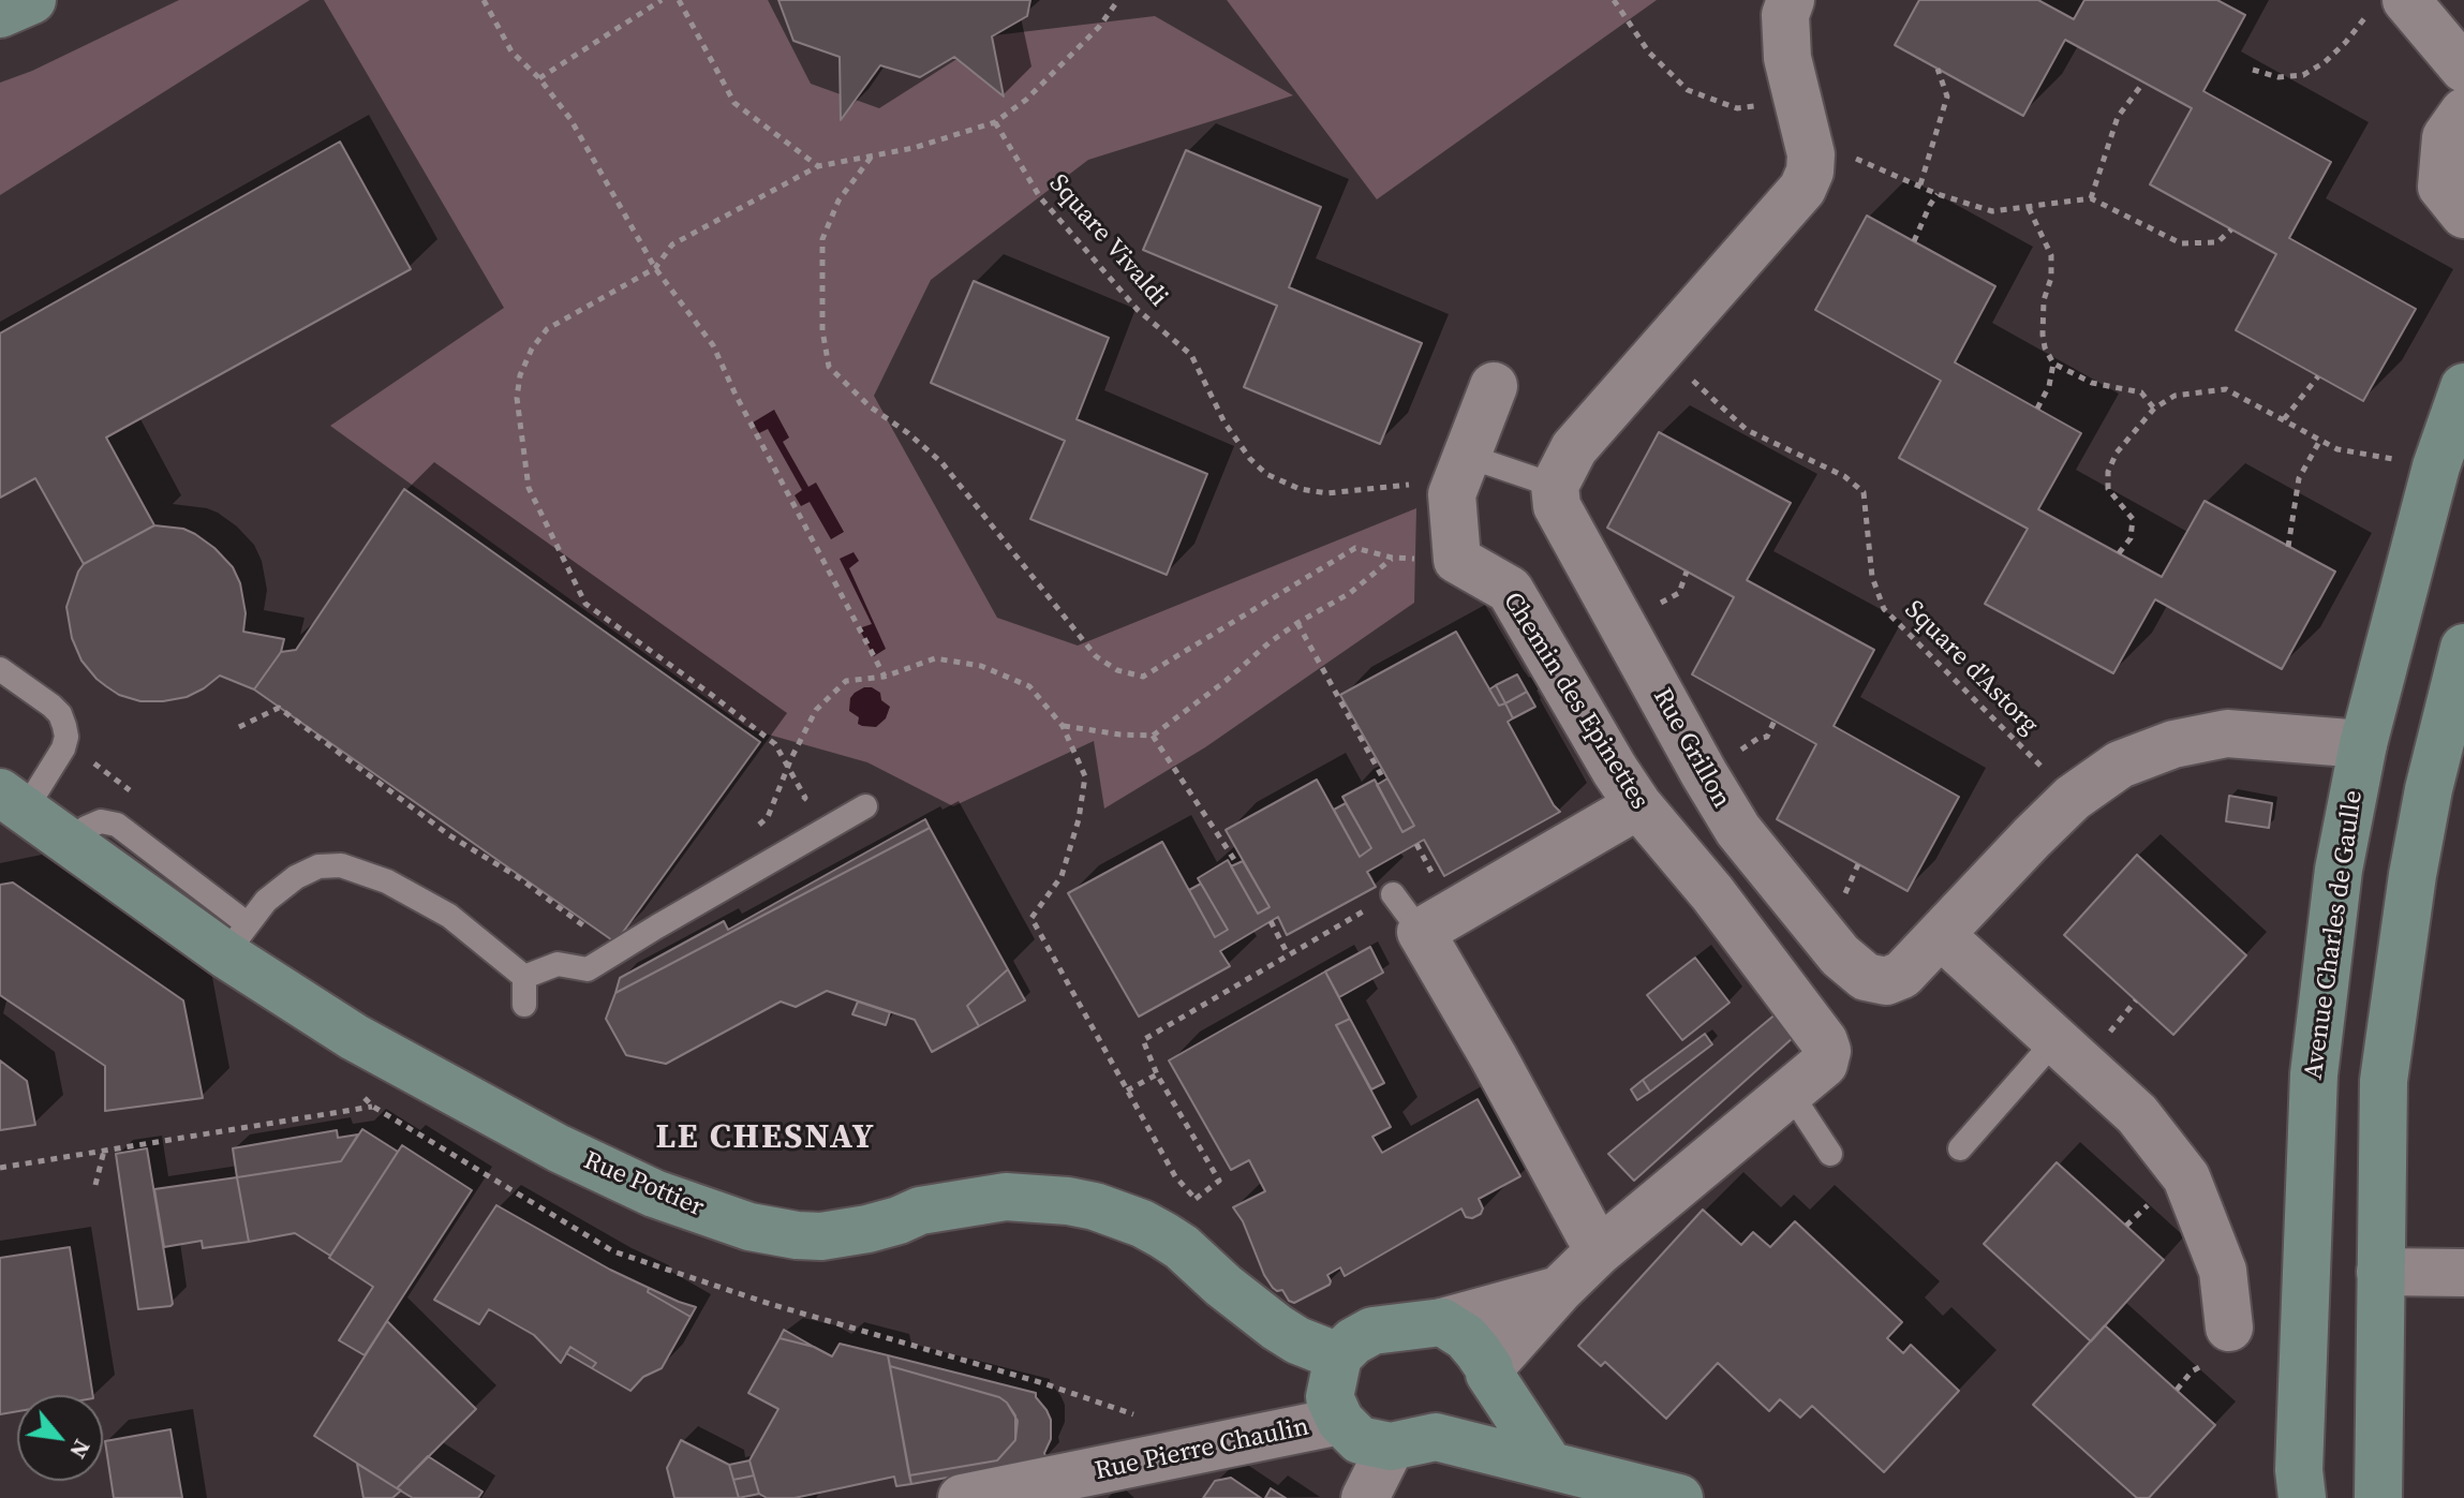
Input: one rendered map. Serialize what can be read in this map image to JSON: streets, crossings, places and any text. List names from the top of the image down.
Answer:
{
  "streets": {
    "street": [
      "Chemin des Epinettes",
      "Rue Grillon",
      "Avenue Charles de Gaulle",
      "Rue Pottier",
      "Rue Pierre Chaulin"
    ],
    "path": ["Square Vivaldi", "Square d'Astorg"]
  },
  "crossings": [
    ["Square Vivaldi", "Chemin des Epinettes"],
    ["Square d'Astorg", "Rue Grillon"],
    ["Rue Grillon", "Avenue Charles de Gaulle"],
    ["Rue Pottier", "Rue Pierre Chaulin"]
  ],
  "districts": ["LE CHESNAY"],
  "north": "bottom right"
}
